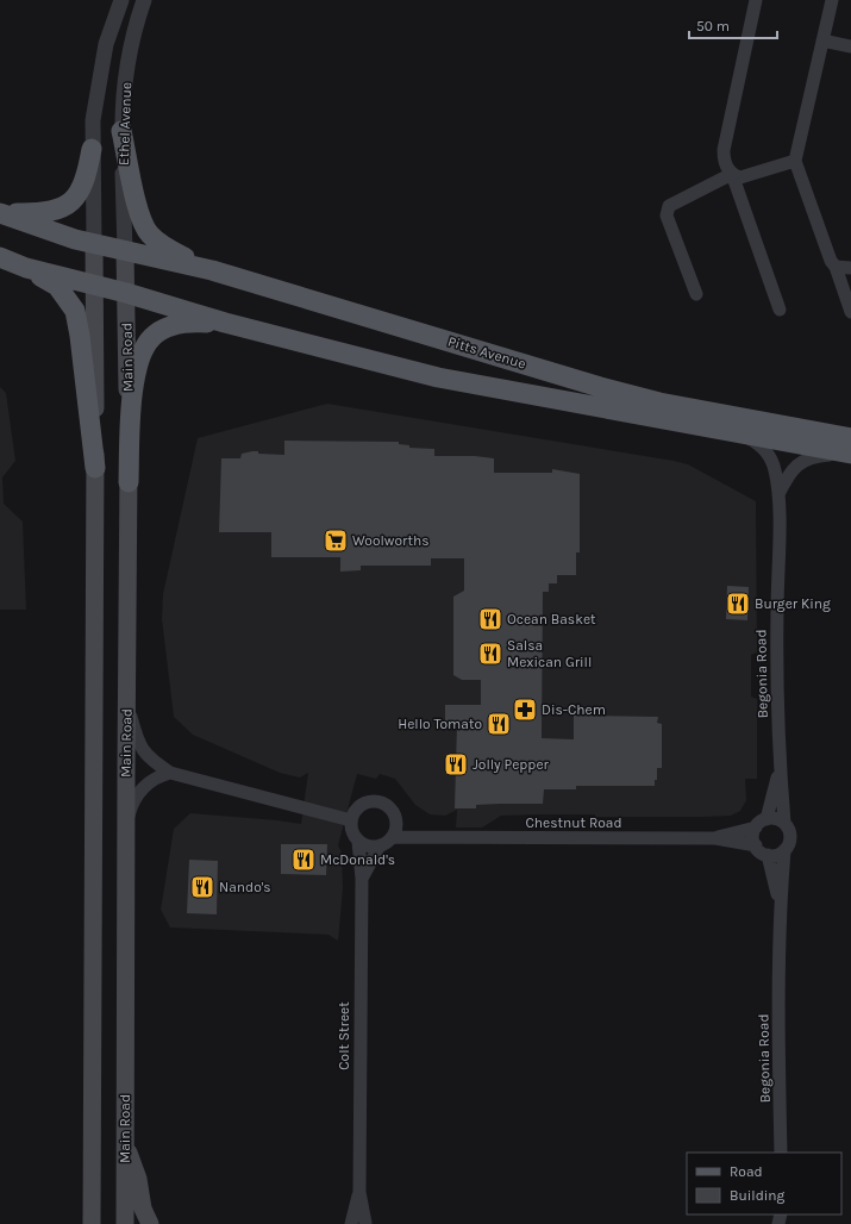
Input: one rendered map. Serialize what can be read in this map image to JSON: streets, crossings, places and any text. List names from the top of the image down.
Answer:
{
  "streets": {
    "main road": ["Pitts Avenue", "Main Road"],
    "street": [
      "Ethel Avenue",
      "Begonia Road",
      "Chestnut Road",
      "Colt Street"
    ]
  },
  "crossings": [
    ["Ethel Avenue", "Pitts Avenue"],
    ["Ethel Avenue", "Main Road"],
    ["Pitts Avenue", "Main Road"],
    ["Pitts Avenue", "Begonia Road"],
    ["Begonia Road", "Chestnut Road"],
    ["Chestnut Road", "Colt Street"]
  ],
  "places": {
    "supermarket": ["Woolworths"],
    "restaurant": [
      "Burger King",
      "Ocean Basket",
      "Salsa Mexican Grill",
      "Hello Tomato",
      "Jolly Pepper",
      "McDonald's",
      "Nando's"
    ],
    "pharmacy": ["Dis-Chem"]
  },
  "legend": ["Road", "Building"],
  "scale_bar": "50 m"
}
